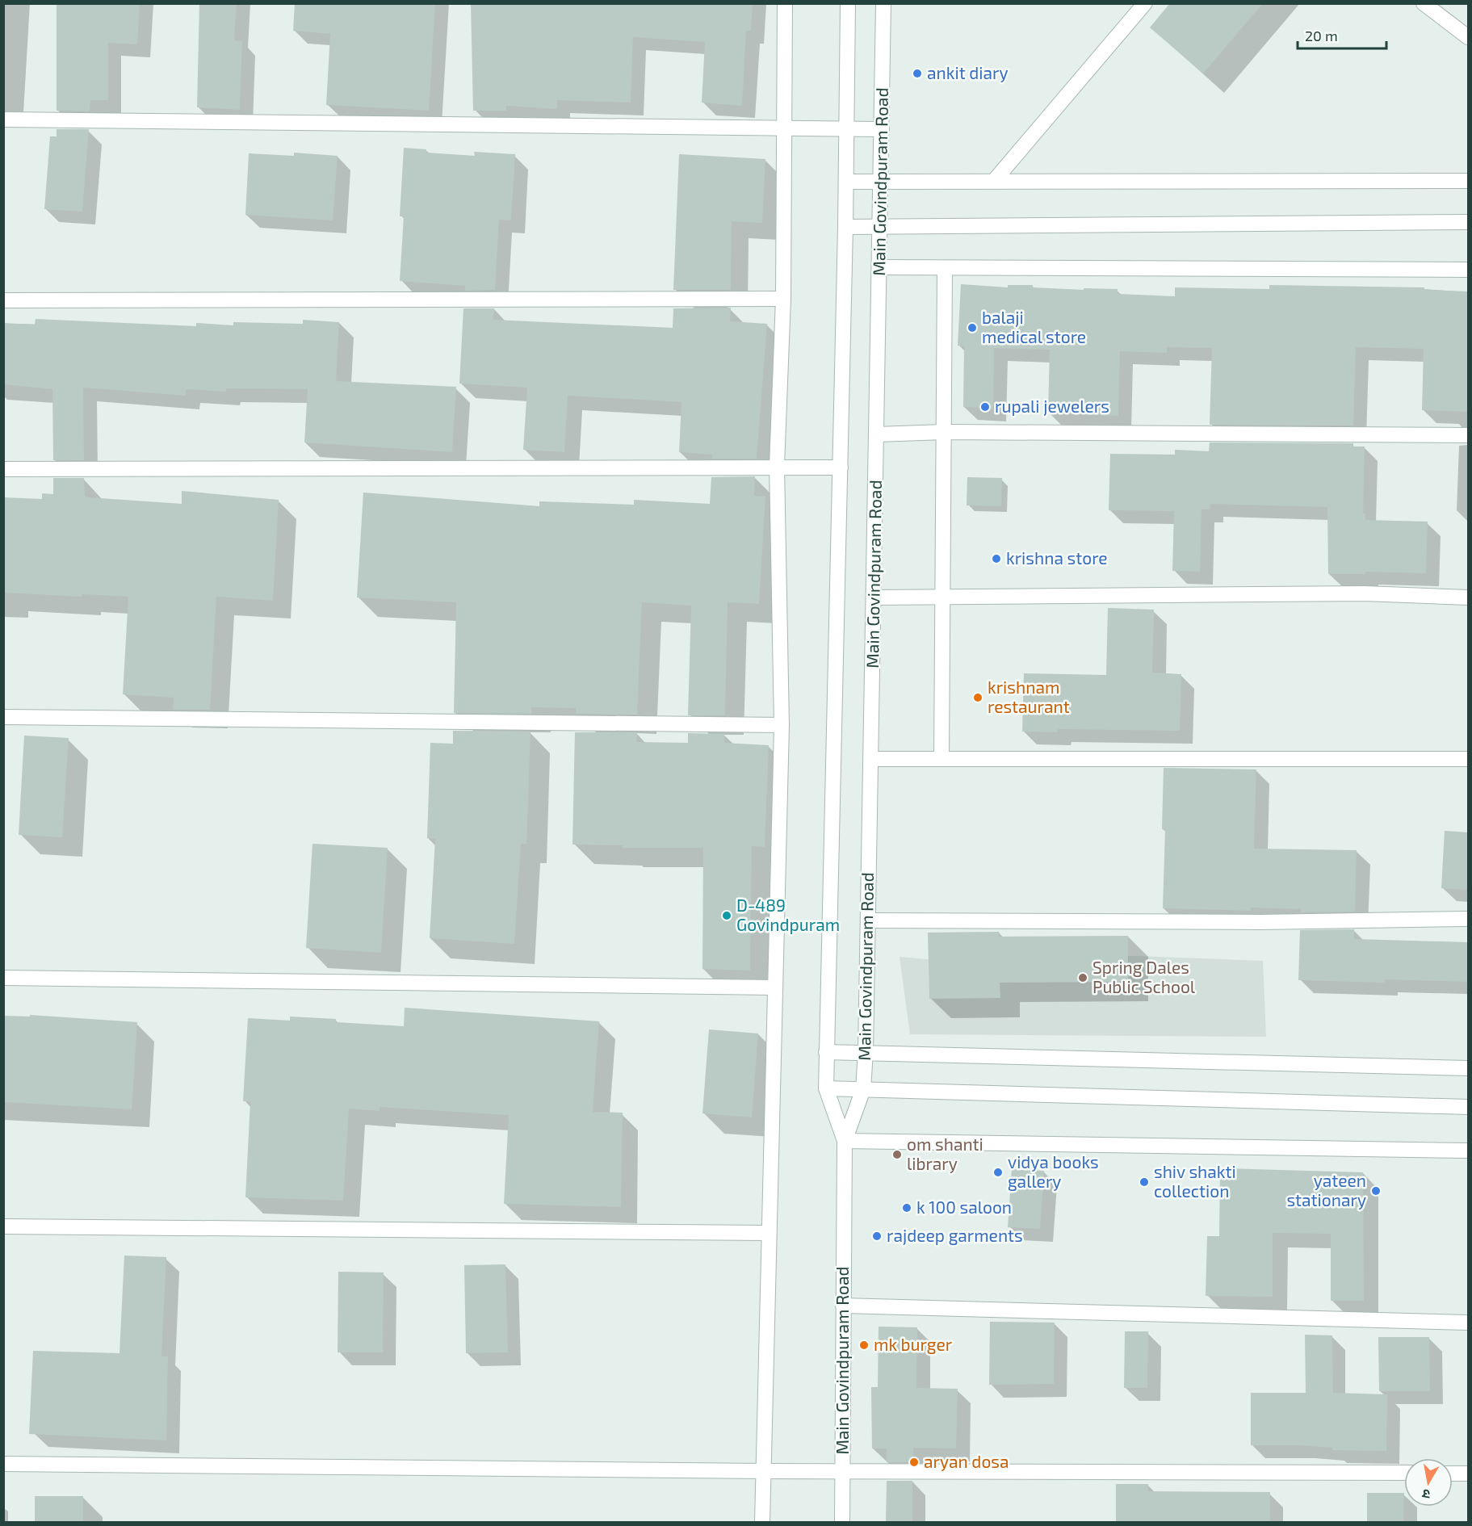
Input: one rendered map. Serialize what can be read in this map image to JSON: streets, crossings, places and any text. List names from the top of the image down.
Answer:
{
  "streets": {
    "street": ["Main Govindpuram Road"]
  },
  "places": [
    "ankit diary",
    "balaji medical store",
    "rupali jewelers",
    "krishna store",
    "krishnam restaurant",
    "D-489 Govindpuram",
    "Spring Dales Public School",
    "om shanti library",
    "vidya books gallery",
    "shiv shakti collection",
    "yateen stationary",
    "k 100 saloon",
    "rajdeep garments",
    "mk burger",
    "aryan dosa"
  ],
  "scale_bar": "20 m",
  "north": "bottom"
}
